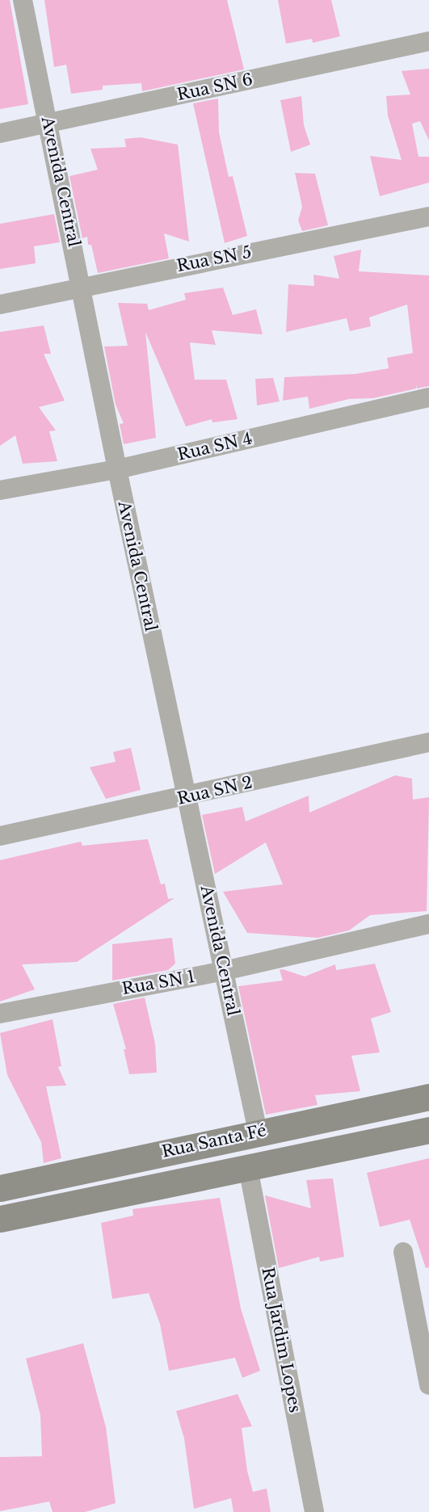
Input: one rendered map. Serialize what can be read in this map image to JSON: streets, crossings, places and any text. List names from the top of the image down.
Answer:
{
  "streets": {
    "street": [
      "Rua SN 6",
      "Avenida Central",
      "Rua SN 5",
      "Rua SN 4",
      "Rua SN 2",
      "Rua SN 1",
      "Rua Santa Fé",
      "Rua Jardim Lopes"
    ]
  },
  "crossings": [
    ["Rua SN 6", "Avenida Central"],
    ["Avenida Central", "Rua SN 5"],
    ["Avenida Central", "Rua SN 4"],
    ["Avenida Central", "Rua SN 2"],
    ["Avenida Central", "Rua SN 1"],
    ["Avenida Central", "Rua Santa Fé"],
    ["Rua Santa Fé", "Rua Jardim Lopes"]
  ]
}
